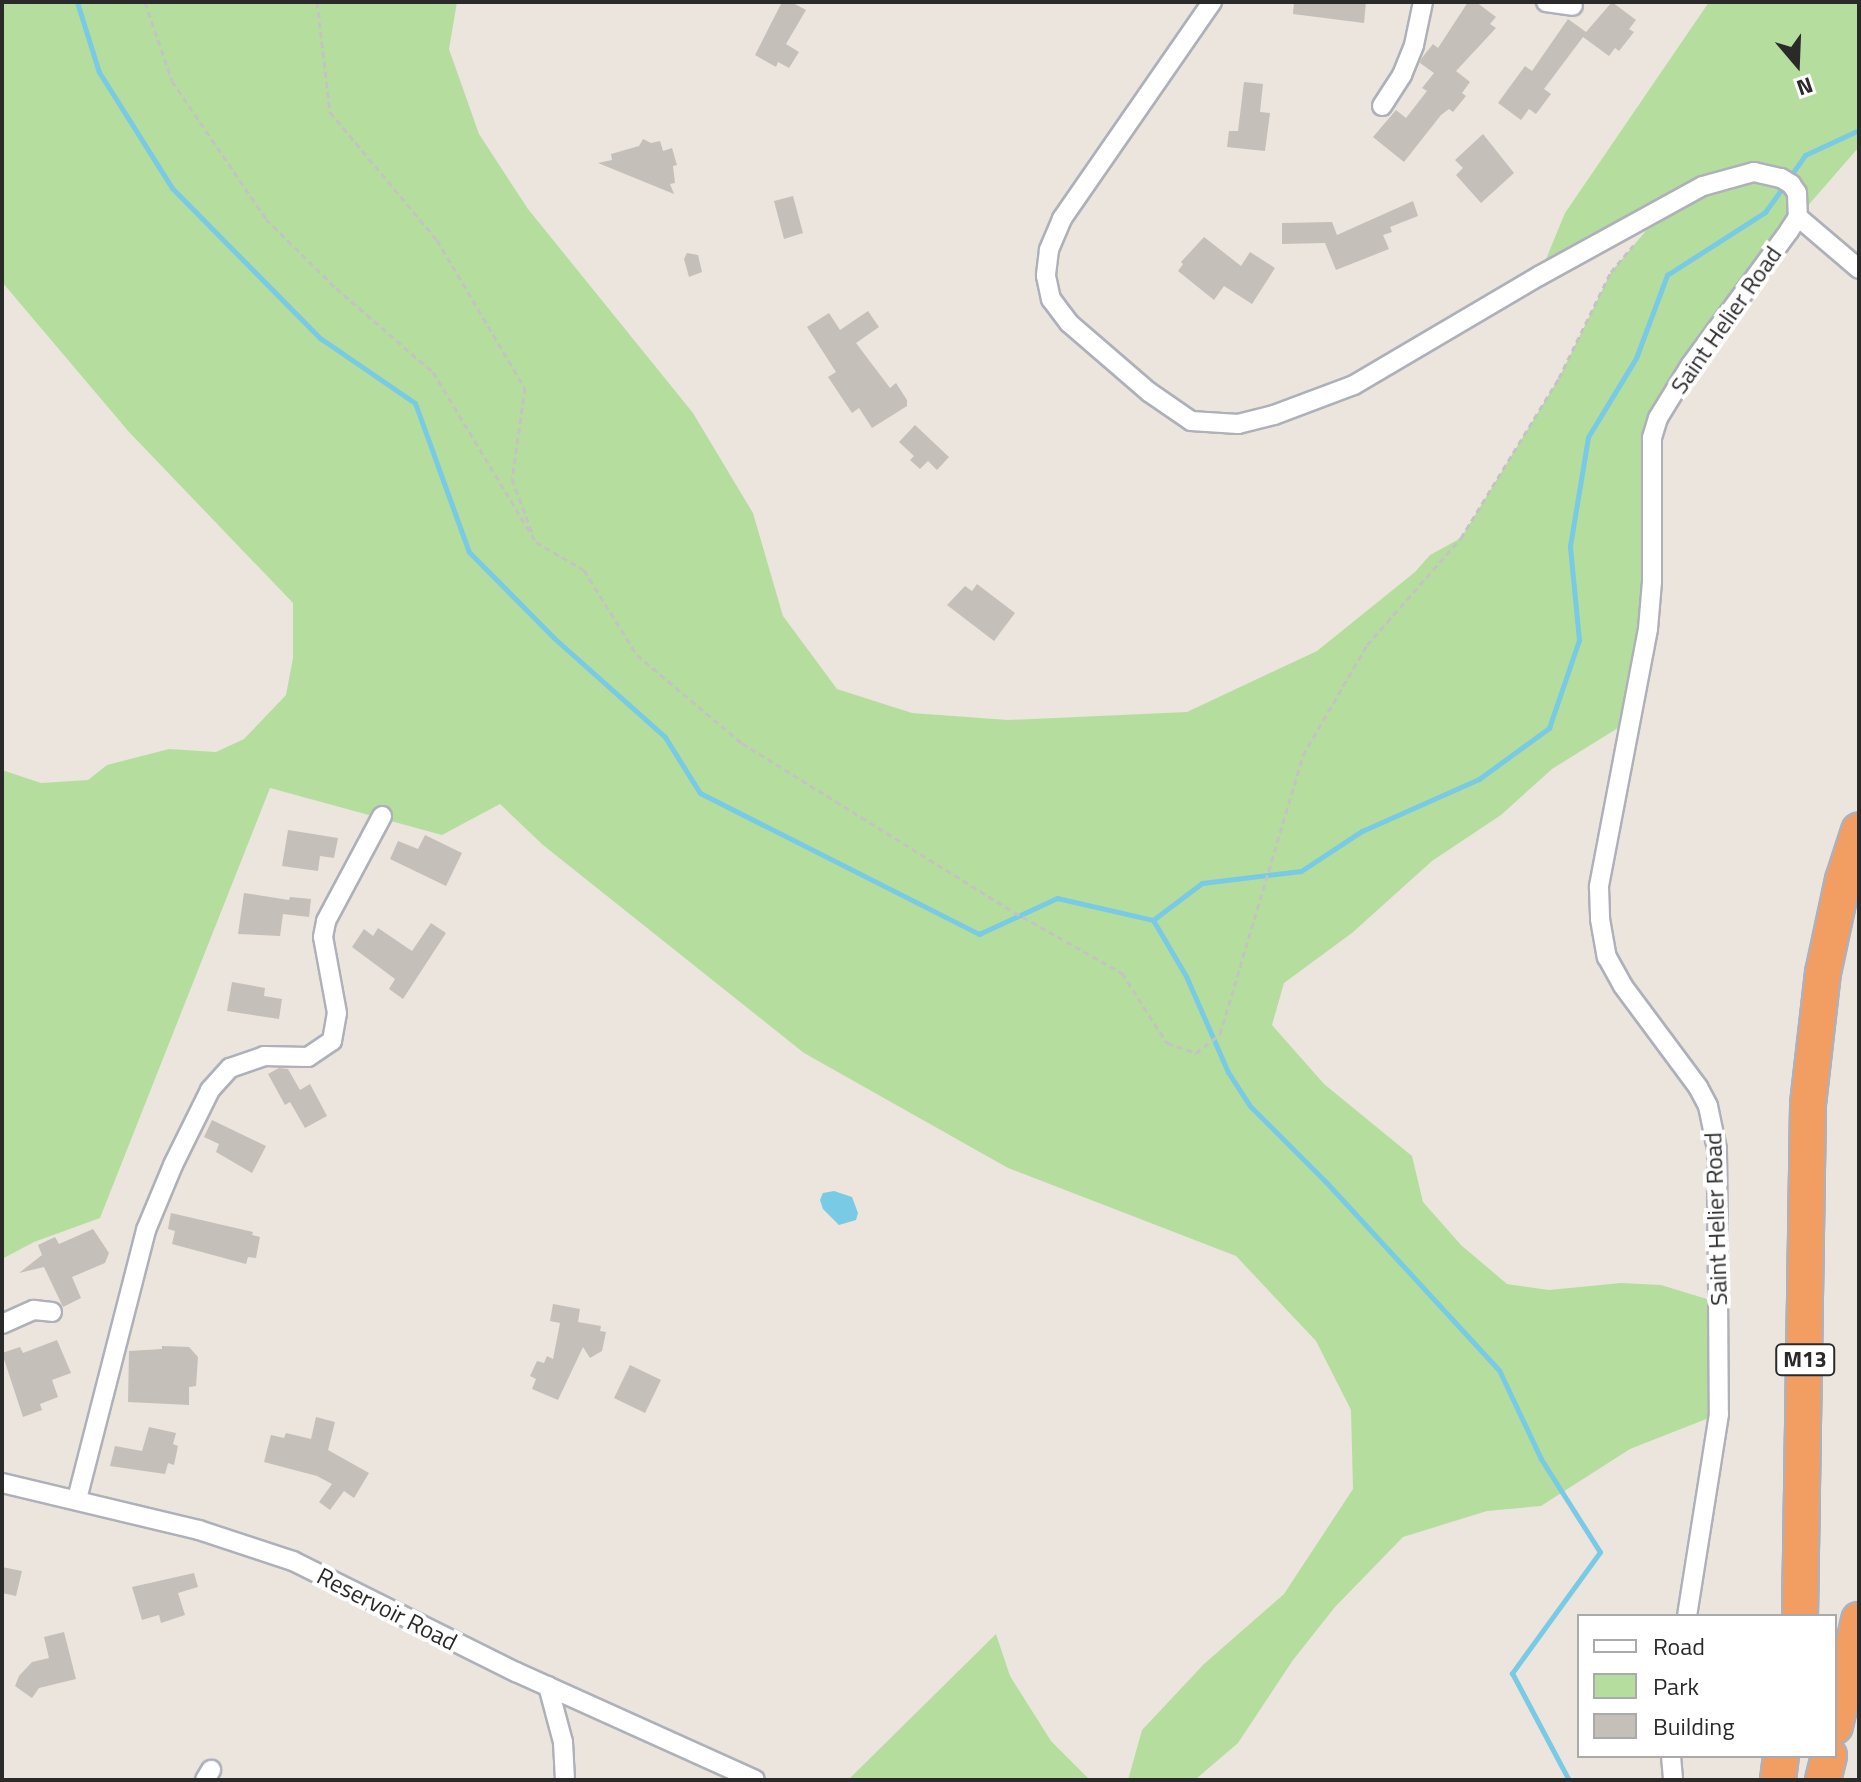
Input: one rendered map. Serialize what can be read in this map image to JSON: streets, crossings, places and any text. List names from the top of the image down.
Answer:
{
  "streets": {
    "highway": ["M13"],
    "street": ["Saint Helier Road", "Reservoir Road"]
  },
  "legend": ["Road", "Park", "Building"],
  "north": "bottom"
}
